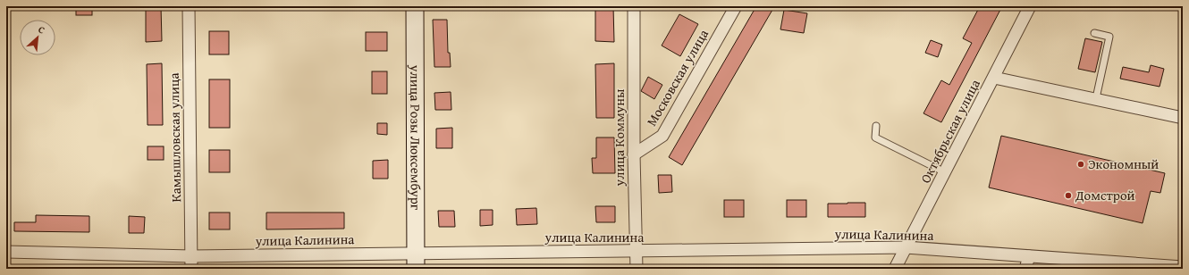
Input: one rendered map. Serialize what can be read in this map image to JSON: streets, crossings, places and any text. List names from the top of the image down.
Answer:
{
  "streets": {
    "street": [
      "Московская улица",
      "Октябрьская улица",
      "Камышловская улица",
      "улица Розы Люксембург",
      "улица Коммуны",
      "улица Калинина"
    ]
  },
  "crossings": [
    ["Московская улица", "улица Коммуны"],
    ["Октябрьская улица", "улица Калинина"],
    ["Камышловская улица", "улица Калинина"],
    ["улица Розы Люксембург", "улица Калинина"],
    ["улица Коммуны", "улица Калинина"]
  ],
  "places": ["Экономный", "Домстрой"],
  "north": "top right"
}
